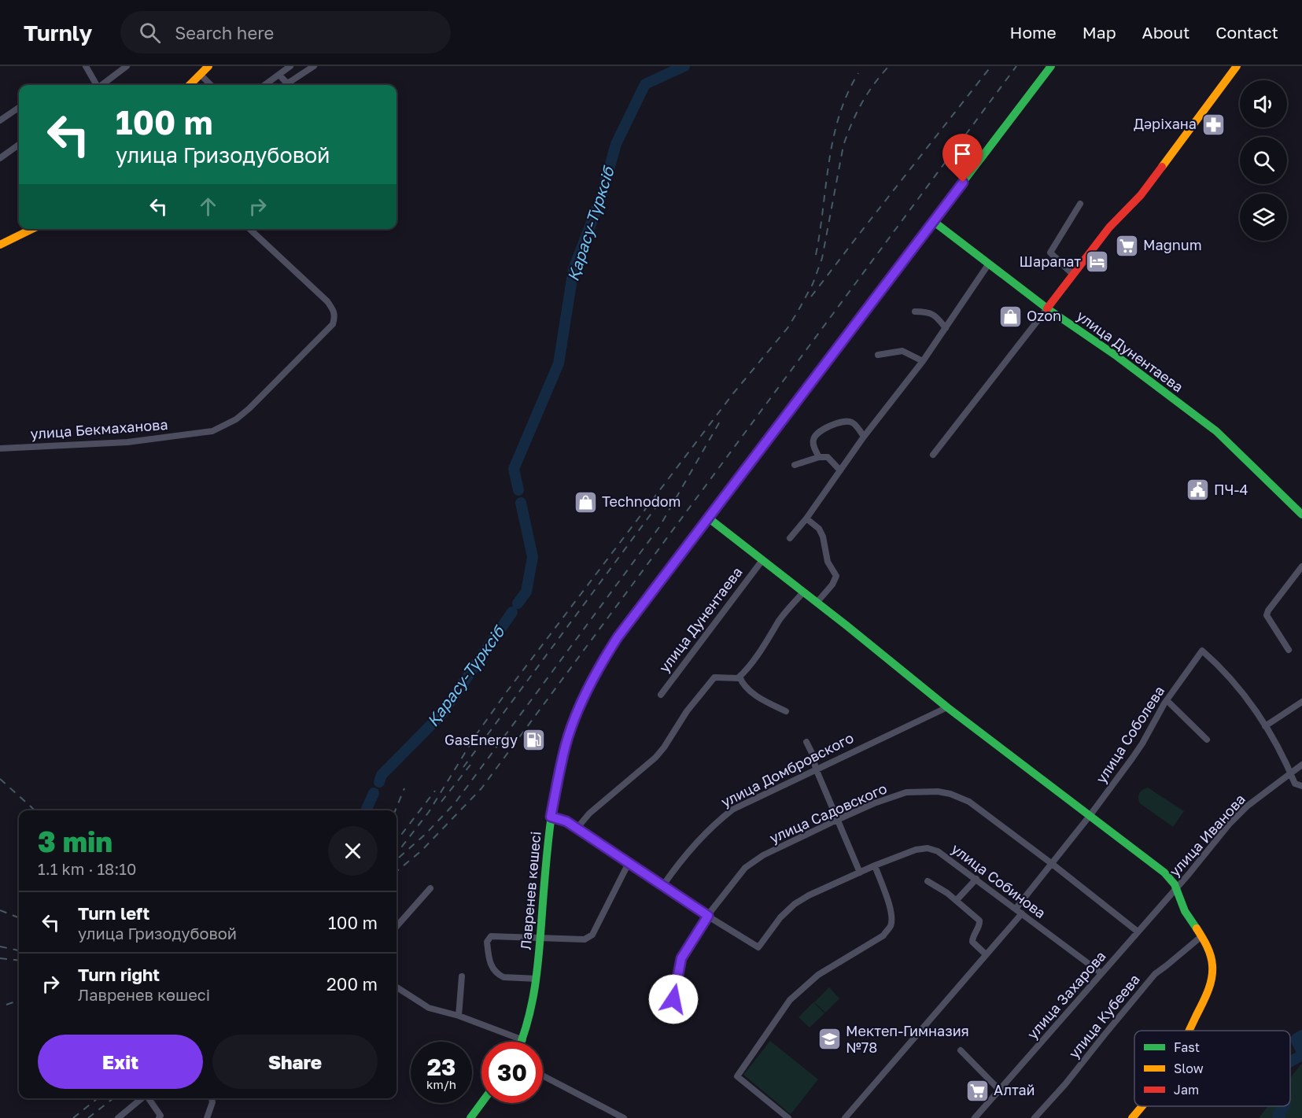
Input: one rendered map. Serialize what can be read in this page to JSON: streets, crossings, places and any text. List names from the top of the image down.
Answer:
{
  "streets": {
    "street": [
      "улица Дунентаева",
      "улица Бекмаханова",
      "улица Соболева",
      "улица Домбровского",
      "улица Садовского",
      "улица Иванова",
      "улица Собинова",
      "Лавренев көшесі",
      "улица Захарова",
      "улица Кубеева"
    ]
  },
  "crossings": [
    ["улица Дунентаева", "Лавренев көшесі"],
    ["улица Соболева", "улица Садовского"],
    ["улица Соболева", "улица Иванова"],
    ["улица Соболева", "улица Собинова"],
    ["улица Садовского", "улица Собинова"],
    ["улица Садовского", "улица Захарова"],
    ["улица Иванова", "улица Захарова"],
    ["улица Собинова", "улица Захарова"]
  ],
  "water": ["Қарасу-Түрксіб"],
  "places": {
    "pharmacy": ["Дəріхана"],
    "supermarket": ["Magnum", "Алтай"],
    "hotel": ["Шарапат"],
    "shop": ["Ozon", "Technodom"],
    "public building": ["ПЧ-4"],
    "fuel station": ["GasEnergy"],
    "school or university": ["Мектеп-Гимназия №78"]
  },
  "legend": ["Fast", "Slow", "Jam"],
  "page": {
    "header": "Turnly",
    "search": "Search here",
    "nav": [
      "Home",
      "Map",
      "About",
      "Contact"
    ],
    "turn": ["100 m", "улица Гризодубовой"],
    "heading": ["3 min", "1.1 km · 18:10"],
    "list": [
      {
        "name": "Turn left",
        "note": "улица Гризодубовой",
        "value": "100 m"
      },
      {
        "name": "Turn right",
        "note": "Лавренев көшесі",
        "value": "200 m"
      }
    ],
    "buttons": ["Exit", "Share"],
    "speed": "23 km/h",
    "limit": "30"
  }
}
